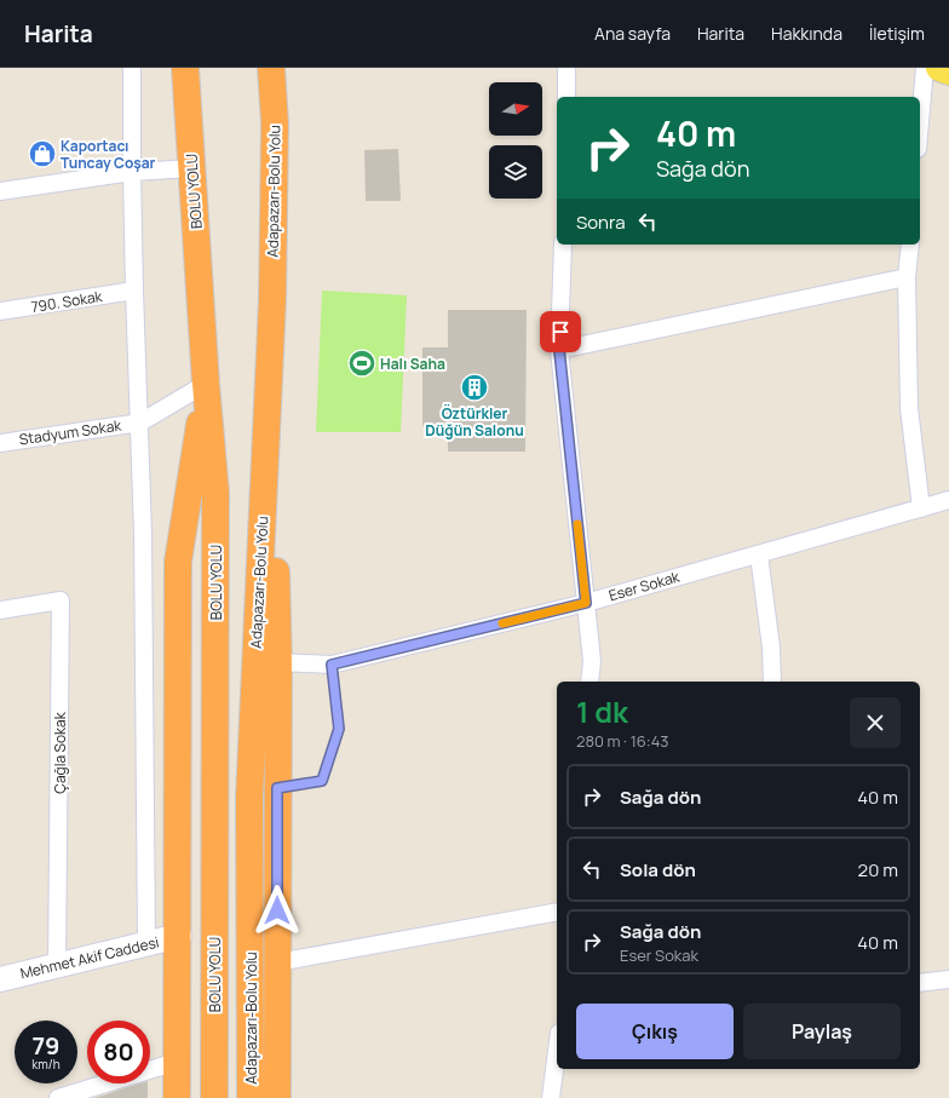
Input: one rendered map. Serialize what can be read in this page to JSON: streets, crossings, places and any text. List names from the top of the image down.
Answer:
{
  "streets": {
    "highway": ["BOLU YOLU", "Adapazarı-Bolu Yolu"],
    "main road": ["Mehmet Akif Caddesi"],
    "street": [
      "790. Sokak",
      "Stadyum Sokak",
      "Eser Sokak",
      "Çağla Sokak"
    ]
  },
  "crossings": [
    ["Çağla Sokak", "Mehmet Akif Caddesi"]
  ],
  "places": {
    "shop": ["Kaportacı Tuncay Coşar"],
    "sports": ["Halı Saha"],
    "building": ["Öztürkler Düğün Salonu"]
  },
  "north": "right",
  "page": {
    "header": "Harita",
    "nav": [
      "Ana sayfa",
      "Harita",
      "Hakkında",
      "İletişim"
    ],
    "turn": ["40 m", "Sağa dön"],
    "then": "Sonra",
    "heading": ["1 dk", "280 m · 16:43"],
    "list": [
      {
        "name": "Sağa dön",
        "value": "40 m"
      },
      {
        "name": "Sola dön",
        "value": "20 m"
      },
      {
        "name": "Sağa dön",
        "note": "Eser Sokak",
        "value": "40 m"
      }
    ],
    "buttons": ["Çıkış", "Paylaş"],
    "speed": "79 km/h",
    "limit": "80"
  }
}
